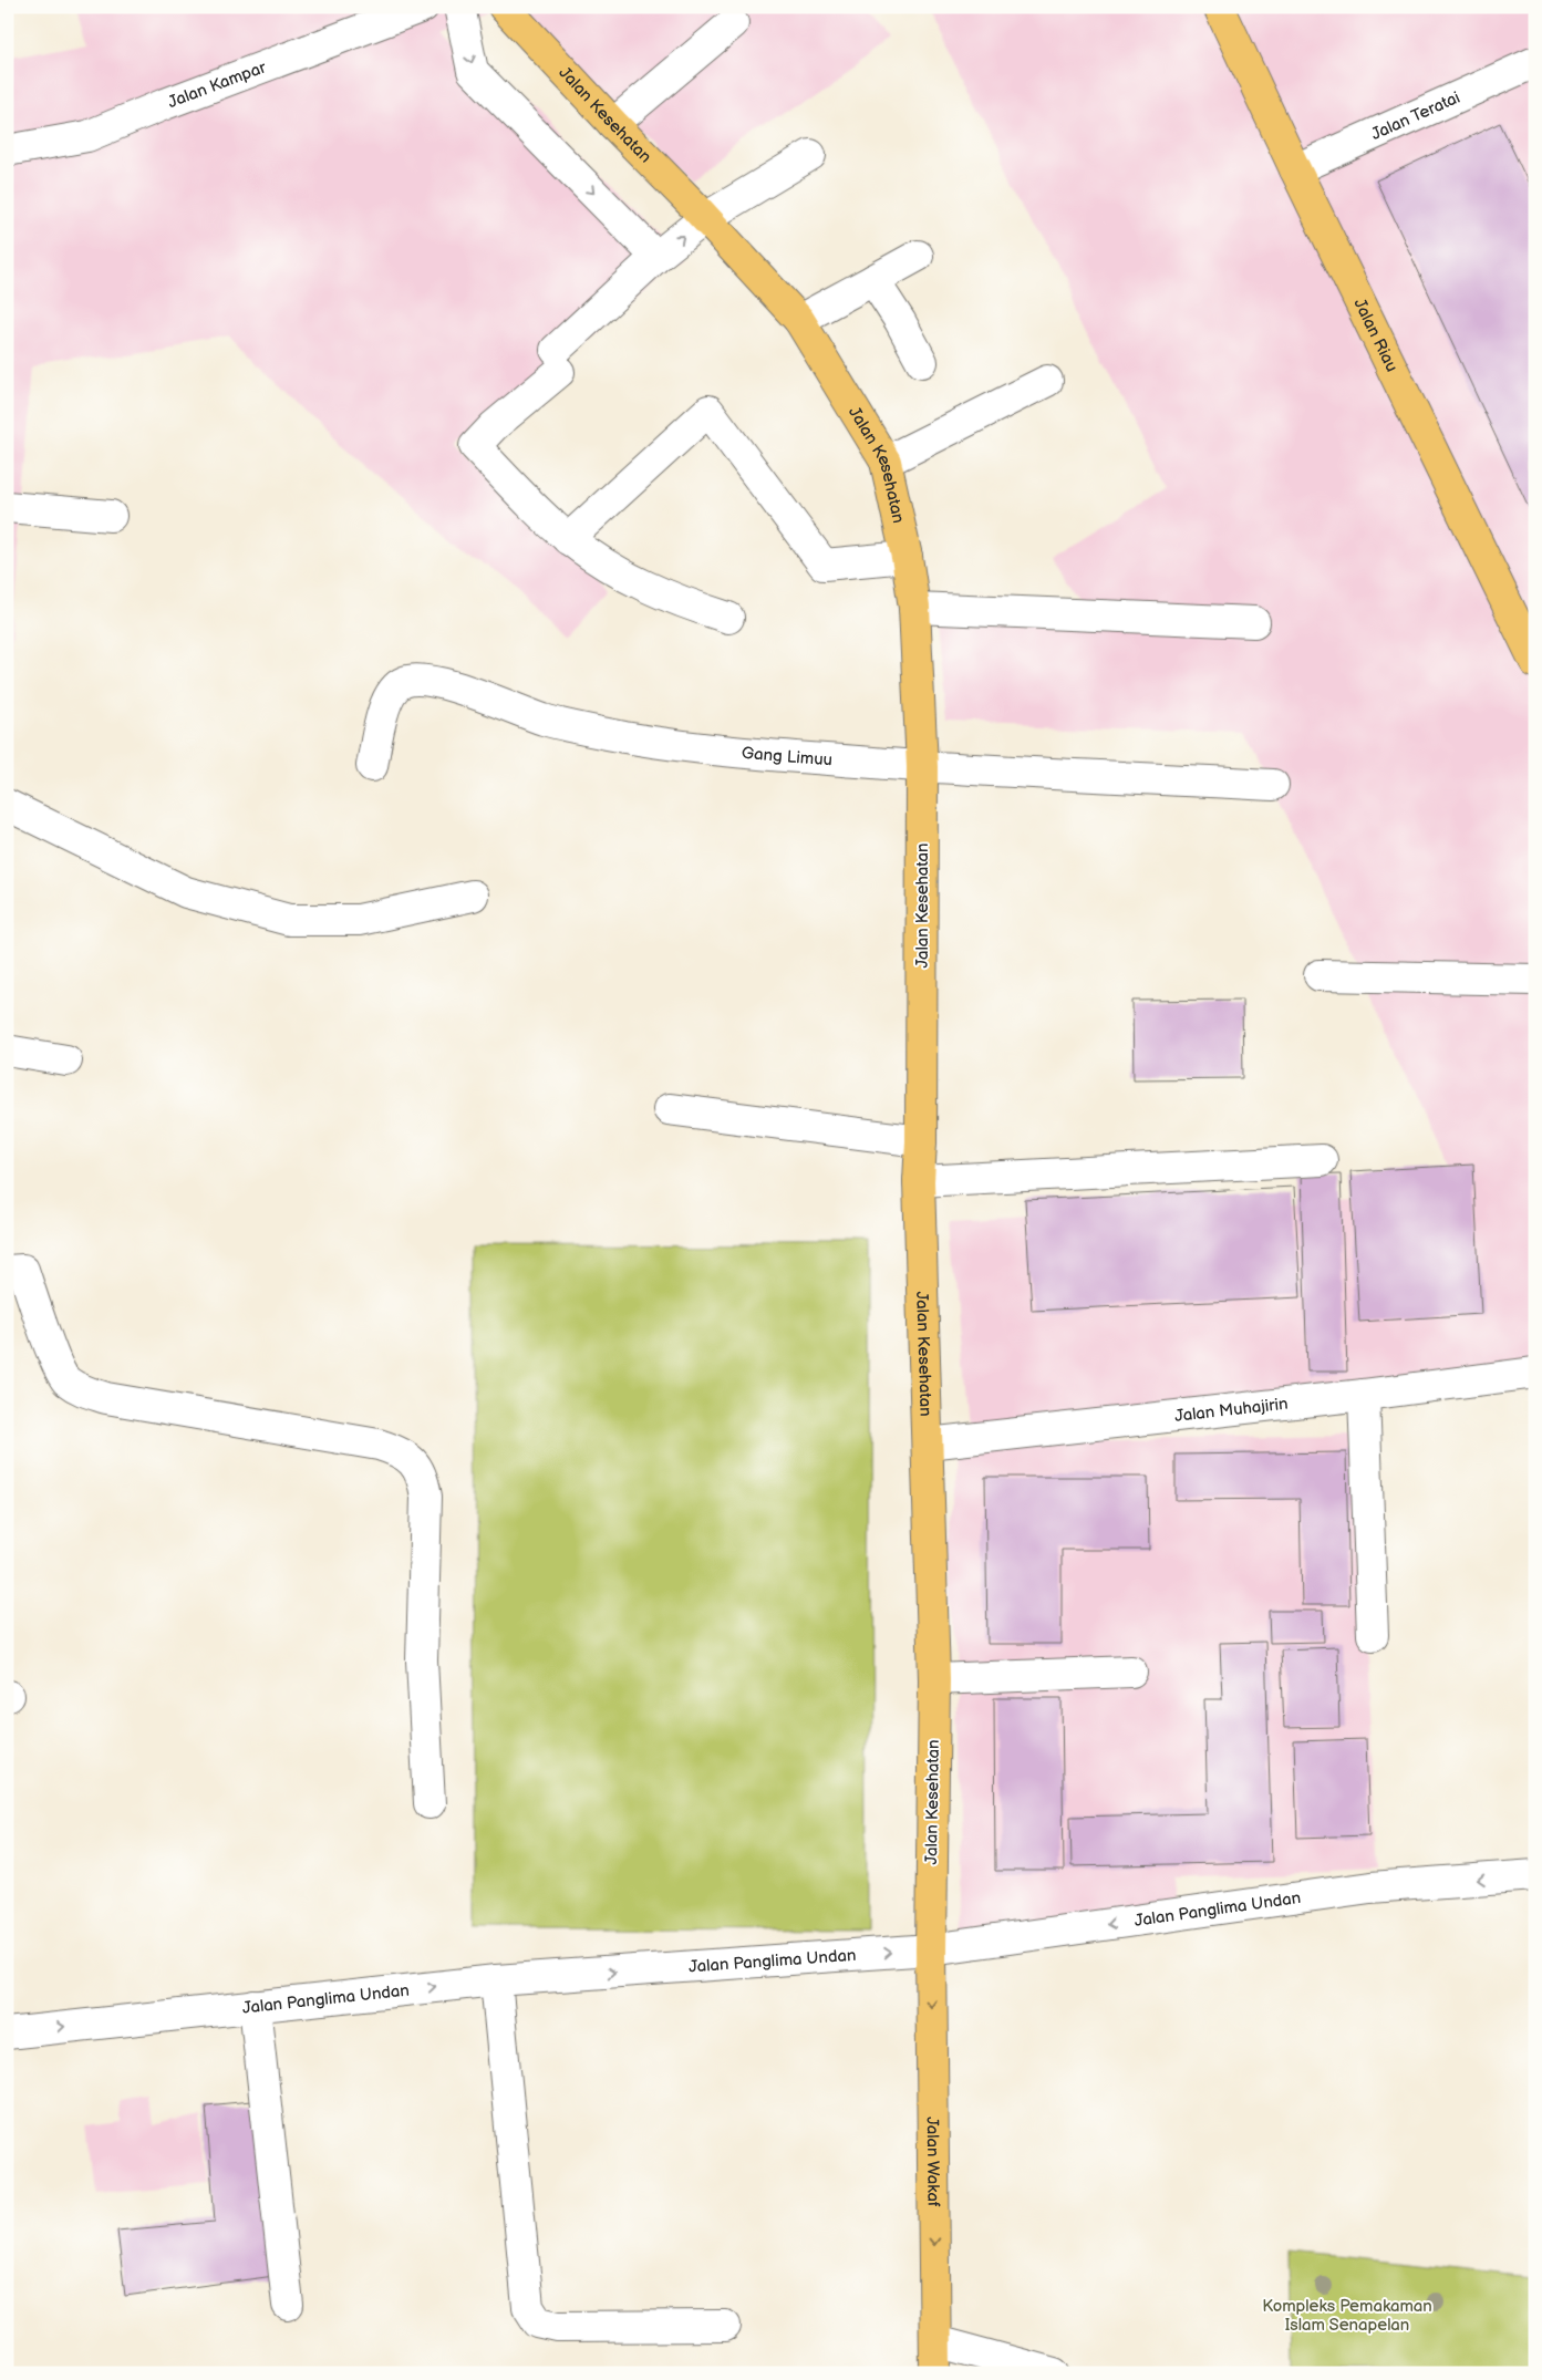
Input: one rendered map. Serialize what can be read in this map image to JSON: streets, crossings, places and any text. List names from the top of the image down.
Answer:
{
  "streets": {
    "main road": ["Jalan Kesehatan", "Jalan Riau", "Jalan Wakaf"],
    "street": [
      "Jalan Kampar",
      "Jalan Teratai",
      "Gang Limuu",
      "Jalan Muhajirin",
      "Jalan Panglima Undan"
    ]
  },
  "crossings": [
    ["Jalan Kesehatan", "Gang Limuu"],
    ["Jalan Kesehatan", "Jalan Muhajirin"],
    ["Jalan Kesehatan", "Jalan Panglima Undan"],
    ["Jalan Kesehatan", "Jalan Wakaf"],
    ["Jalan Teratai", "Jalan Riau"],
    ["Jalan Panglima Undan", "Jalan Wakaf"]
  ],
  "one_way": ["Jalan Wakaf"],
  "parks": ["Kompleks Pemakaman Islam Senapelan"]
}
